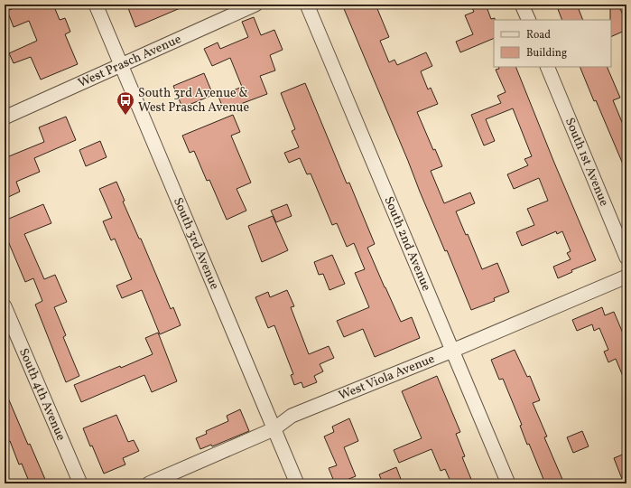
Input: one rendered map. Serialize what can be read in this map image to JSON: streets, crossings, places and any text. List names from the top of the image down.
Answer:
{
  "streets": {
    "street": [
      "West Prasch Avenue",
      "South 1st Avenue",
      "South 3rd Avenue",
      "South 2nd Avenue",
      "West Viola Avenue",
      "South 4th Avenue"
    ]
  },
  "crossings": [
    ["West Prasch Avenue", "South 3rd Avenue"],
    ["South 3rd Avenue", "West Viola Avenue"],
    ["South 2nd Avenue", "West Viola Avenue"]
  ],
  "places": {
    "bus stop": ["South 3rd Avenue & West Prasch Avenue"]
  },
  "legend": ["Road", "Building"]
}
